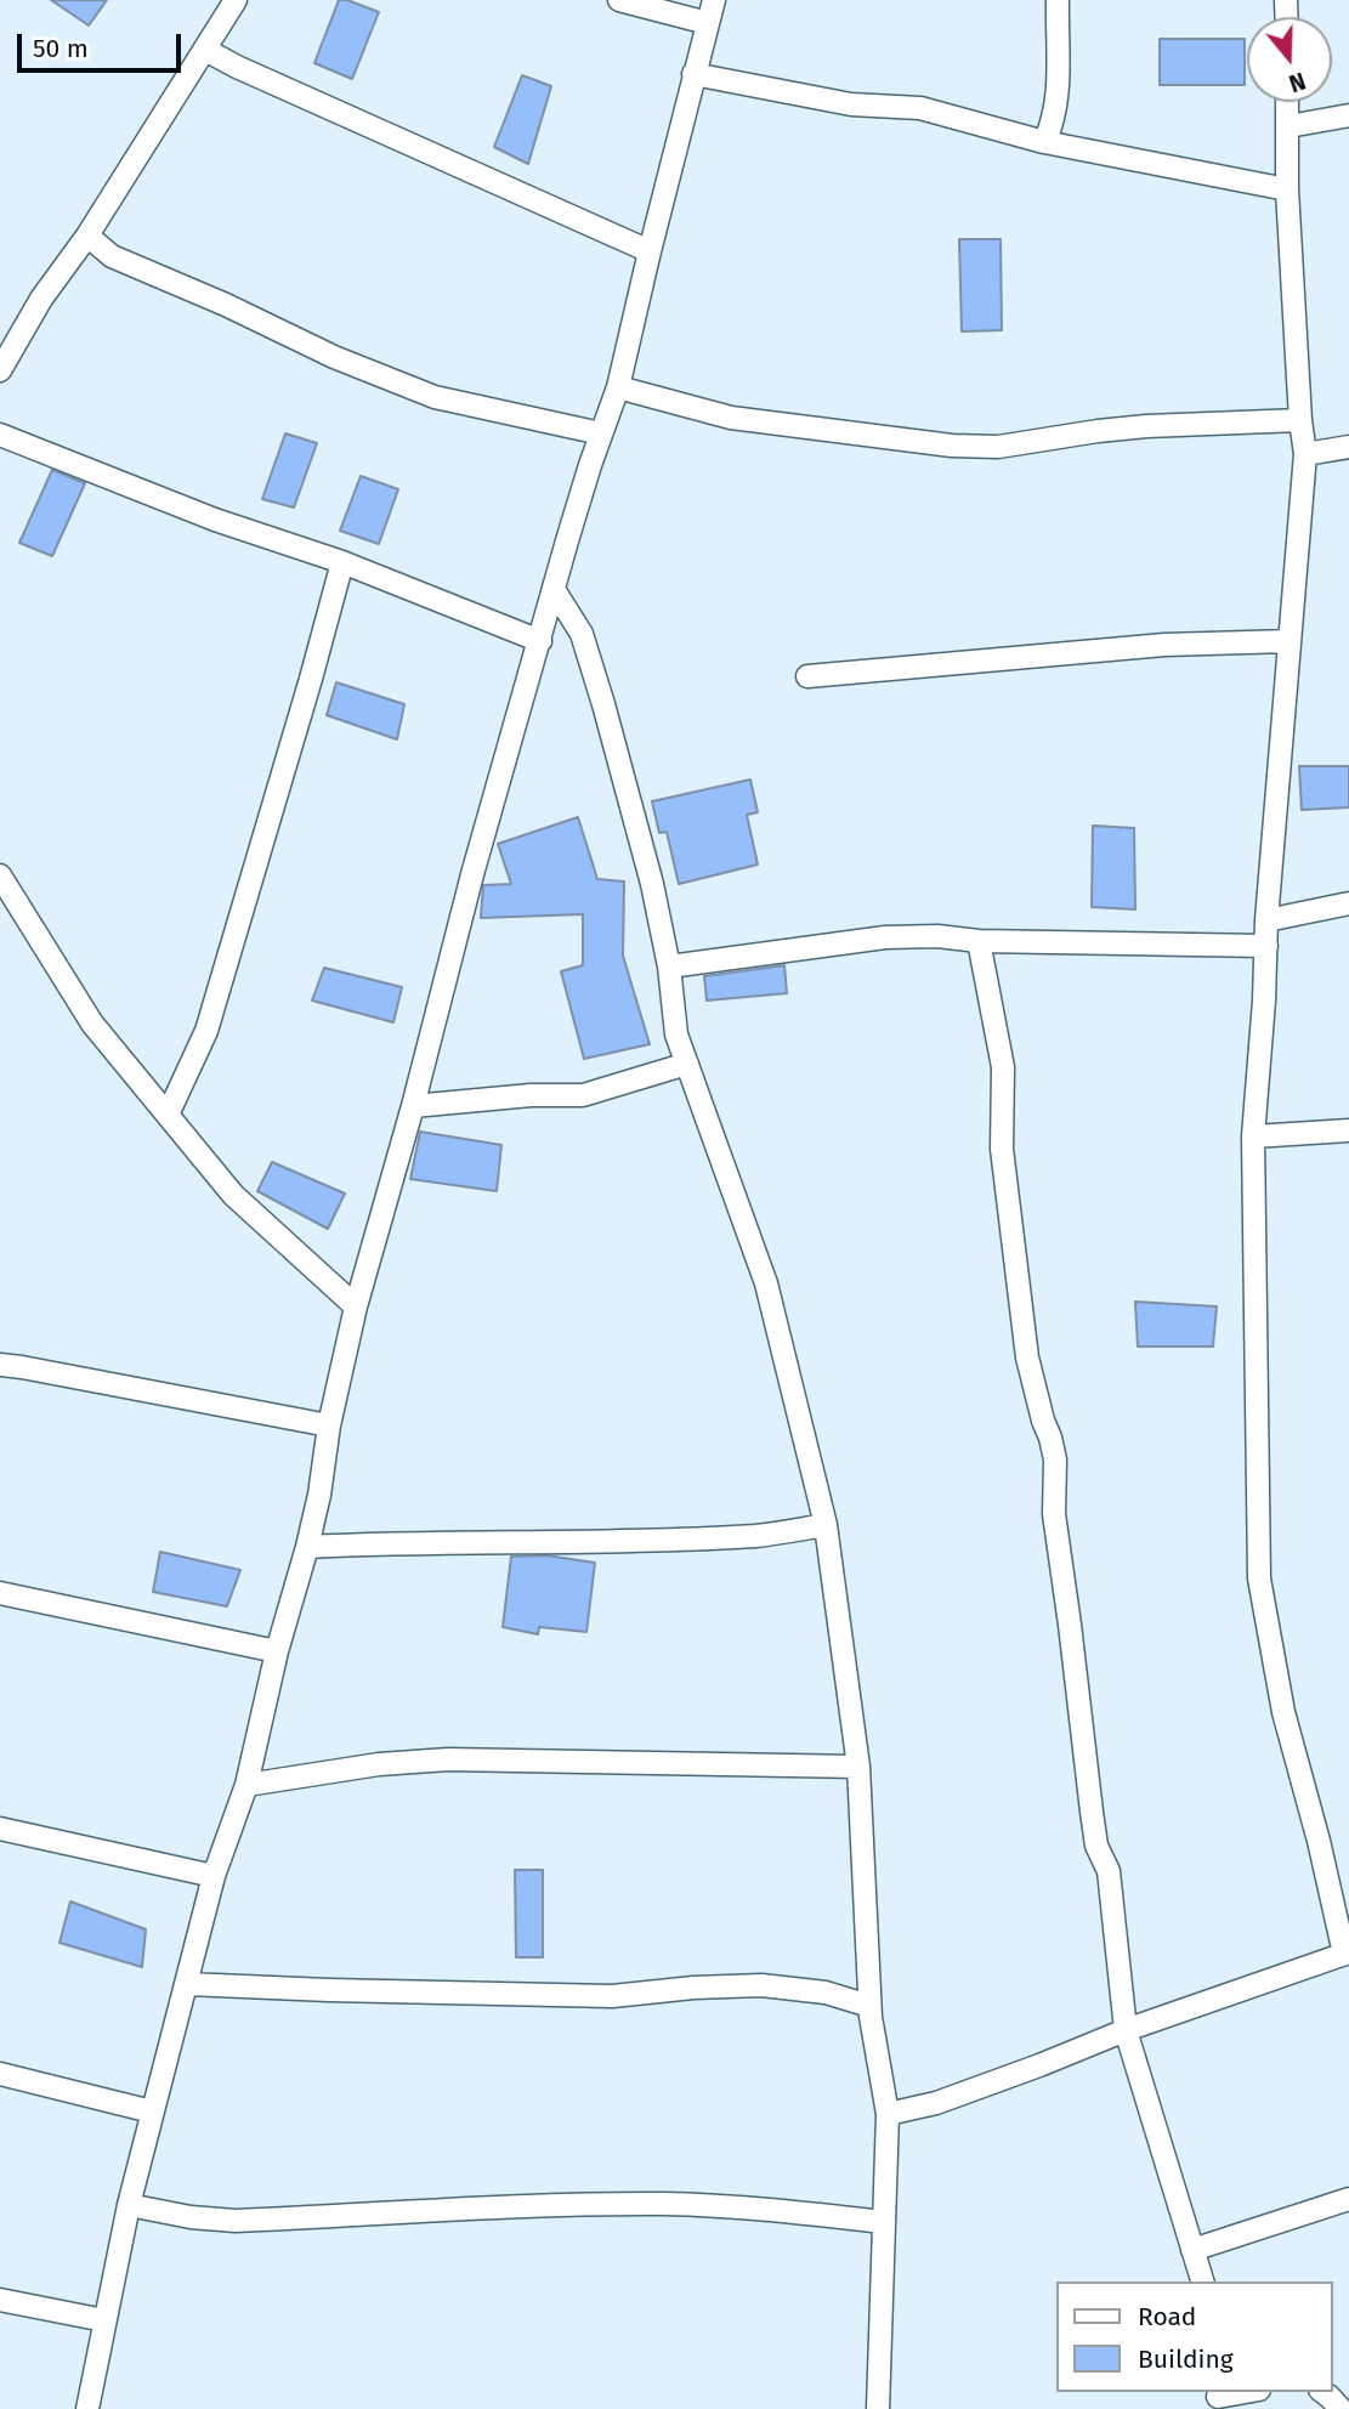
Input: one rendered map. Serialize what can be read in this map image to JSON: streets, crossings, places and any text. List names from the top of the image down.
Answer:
{
  "legend": ["Road", "Building"],
  "scale_bar": "50 m",
  "north": "bottom"
}
